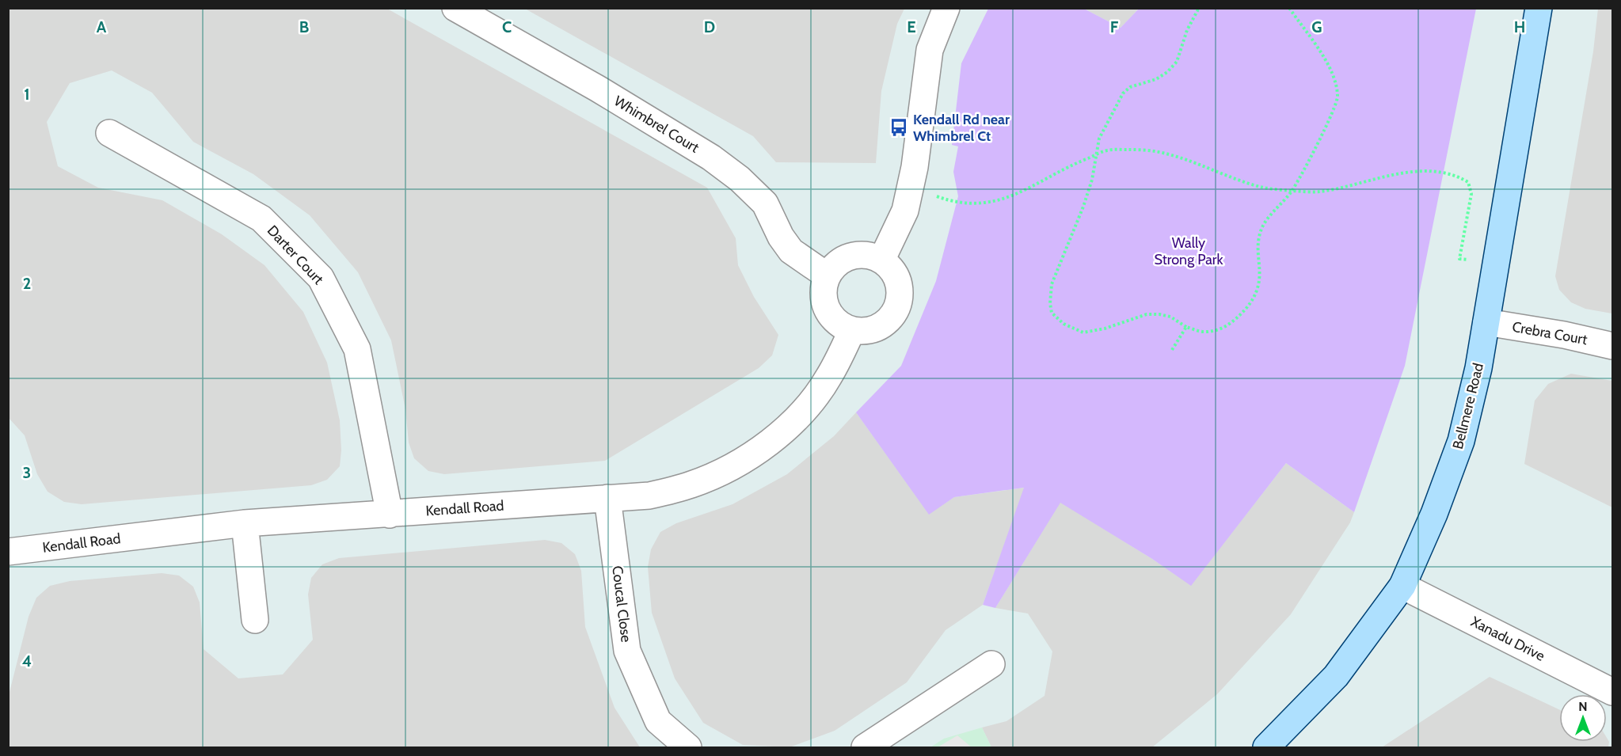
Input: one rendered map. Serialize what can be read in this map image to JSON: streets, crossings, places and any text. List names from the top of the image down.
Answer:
{
  "streets": {
    "main road": ["Bellmere Road"],
    "street": [
      "Whimbrel Court",
      "Darter Court",
      "Crebra Court",
      "Kendall Road",
      "Coucal Close",
      "Xanadu Drive"
    ]
  },
  "crossings": [
    ["Whimbrel Court", "Kendall Road"],
    ["Darter Court", "Kendall Road"],
    ["Crebra Court", "Bellmere Road"],
    ["Bellmere Road", "Xanadu Drive"],
    ["Kendall Road", "Coucal Close"]
  ],
  "parks": ["Wally Strong Park"],
  "places": {
    "bus stop": ["Kendall Rd near Whimbrel Ct"]
  },
  "north": "top",
  "grid": {
    "columns": [
      "A",
      "B",
      "C",
      "D",
      "E",
      "F",
      "G",
      "H"
    ],
    "rows": [
      "1",
      "2",
      "3",
      "4"
    ]
  }
}
